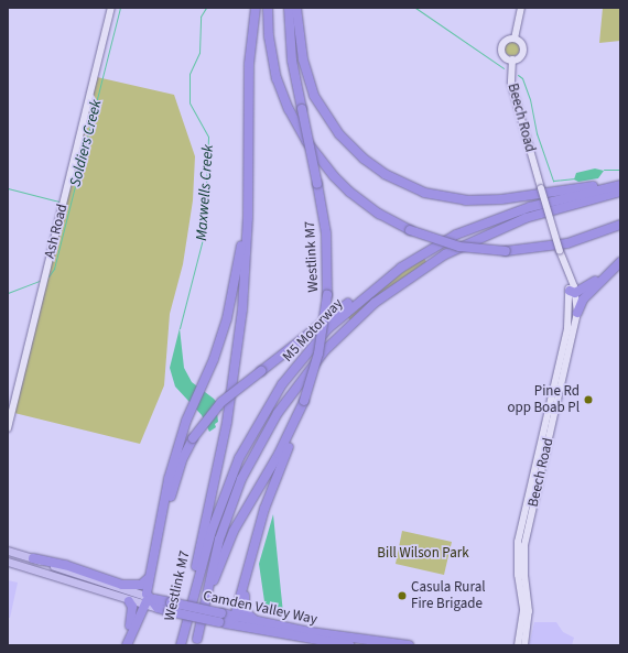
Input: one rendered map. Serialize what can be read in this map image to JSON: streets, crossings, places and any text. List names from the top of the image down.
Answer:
{
  "streets": {
    "highway": ["Westlink M7", "M5 Motorway", "Camden Valley Way"],
    "main road": ["Beech Road", "Ash Road"]
  },
  "crossings": [
    ["Westlink M7", "M5 Motorway"]
  ],
  "water": ["Soldiers Creek", "Maxwells Creek"],
  "parks": ["Bill Wilson Park"],
  "places": ["Pine Rd opp Boab Pl", "Casula Rural Fire Brigade"]
}
